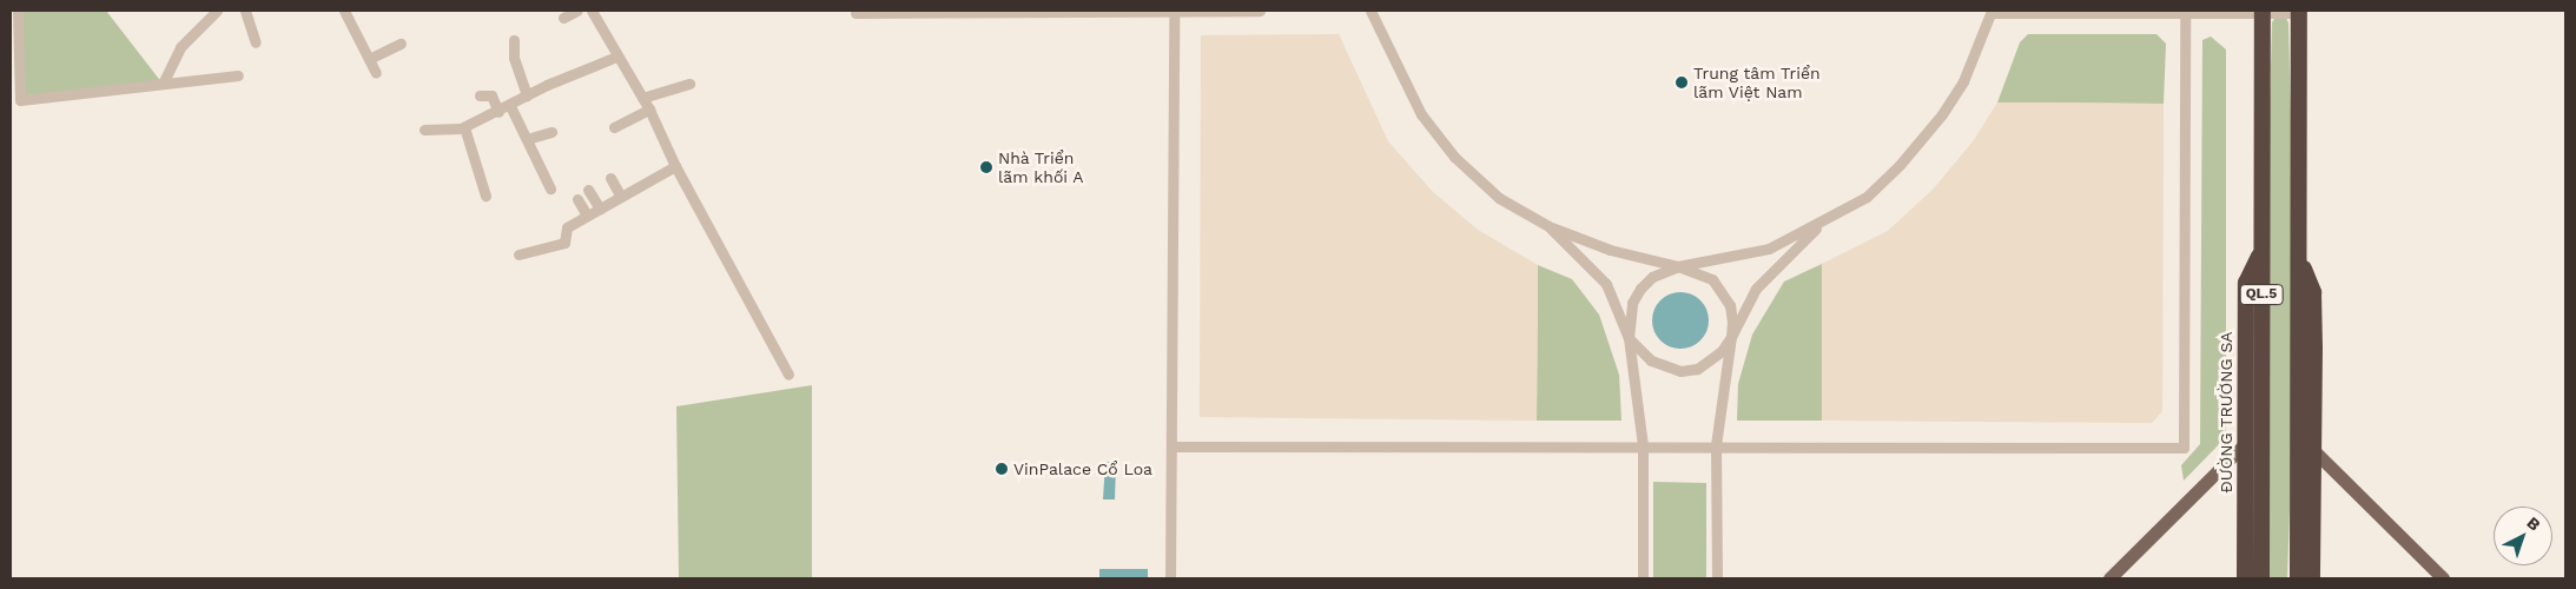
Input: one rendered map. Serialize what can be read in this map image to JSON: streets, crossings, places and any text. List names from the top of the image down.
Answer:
{
  "streets": {
    "highway": ["QL.5", "ĐƯỜNG TRƯỜNG SA"]
  },
  "places": ["Trung tâm Triển lãm Việt Nam", "Nhà Triển lãm khối A", "VinPalace Cổ Loa"],
  "north": "top right"
}
